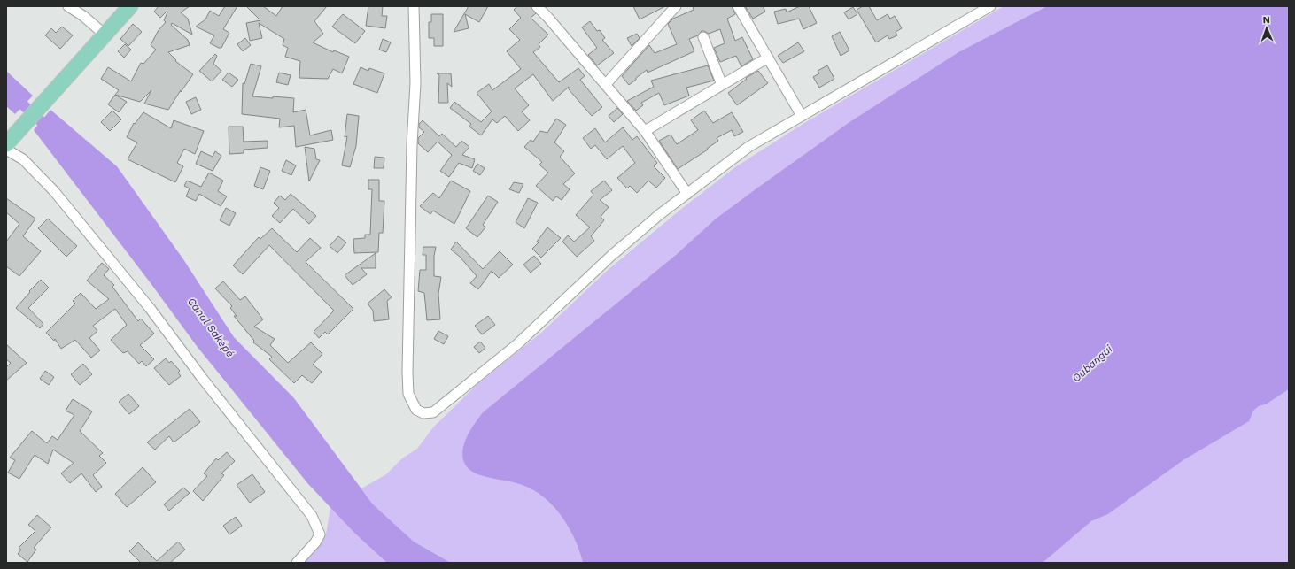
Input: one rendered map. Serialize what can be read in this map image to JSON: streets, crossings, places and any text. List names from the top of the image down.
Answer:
{
  "water": ["Canal Saképé", "Oubangui"],
  "north": "top"
}
